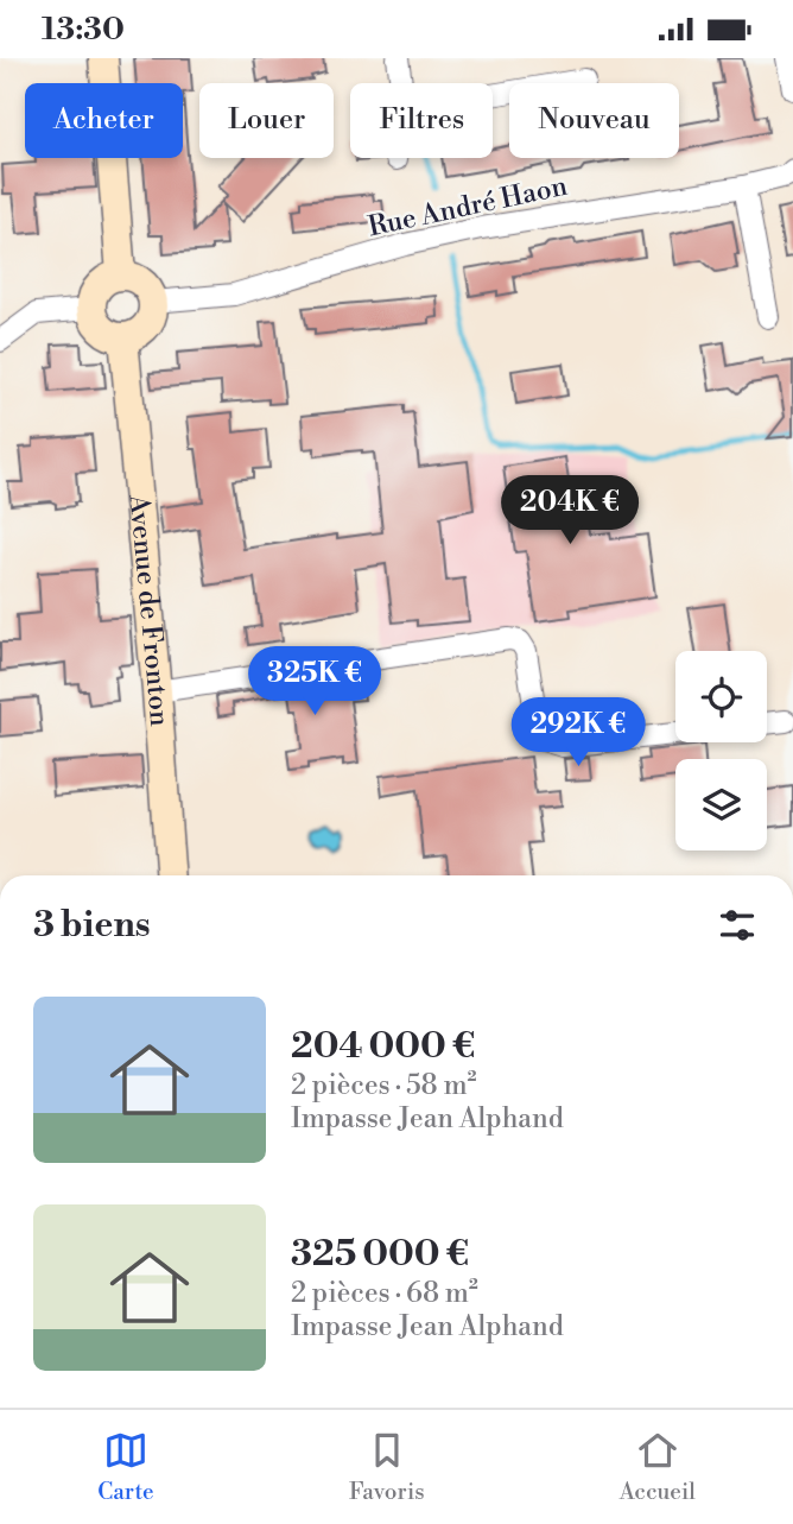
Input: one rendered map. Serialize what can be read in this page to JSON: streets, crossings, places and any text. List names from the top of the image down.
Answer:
{
  "streets": {
    "main road": ["Avenue de Fronton"],
    "street": ["Rue André Haon"]
  },
  "crossings": [
    ["Rue André Haon", "Avenue de Fronton"]
  ],
  "page": {
    "status": "13:30",
    "chip": [
      "Acheter",
      "Louer",
      "Filtres",
      "Nouveau"
    ],
    "price": ["204K €", "325K €", "292K €"],
    "heading": "3 biens",
    "list": [
      {
        "name": "204 000 €",
        "note": "2 pièces · 58 m² · Impasse Jean Alphand"
      },
      {
        "name": "325 000 €",
        "note": "2 pièces · 68 m² · Impasse Jean Alphand"
      }
    ],
    "tabs": ["Carte", "Favoris", "Accueil"]
  }
}
